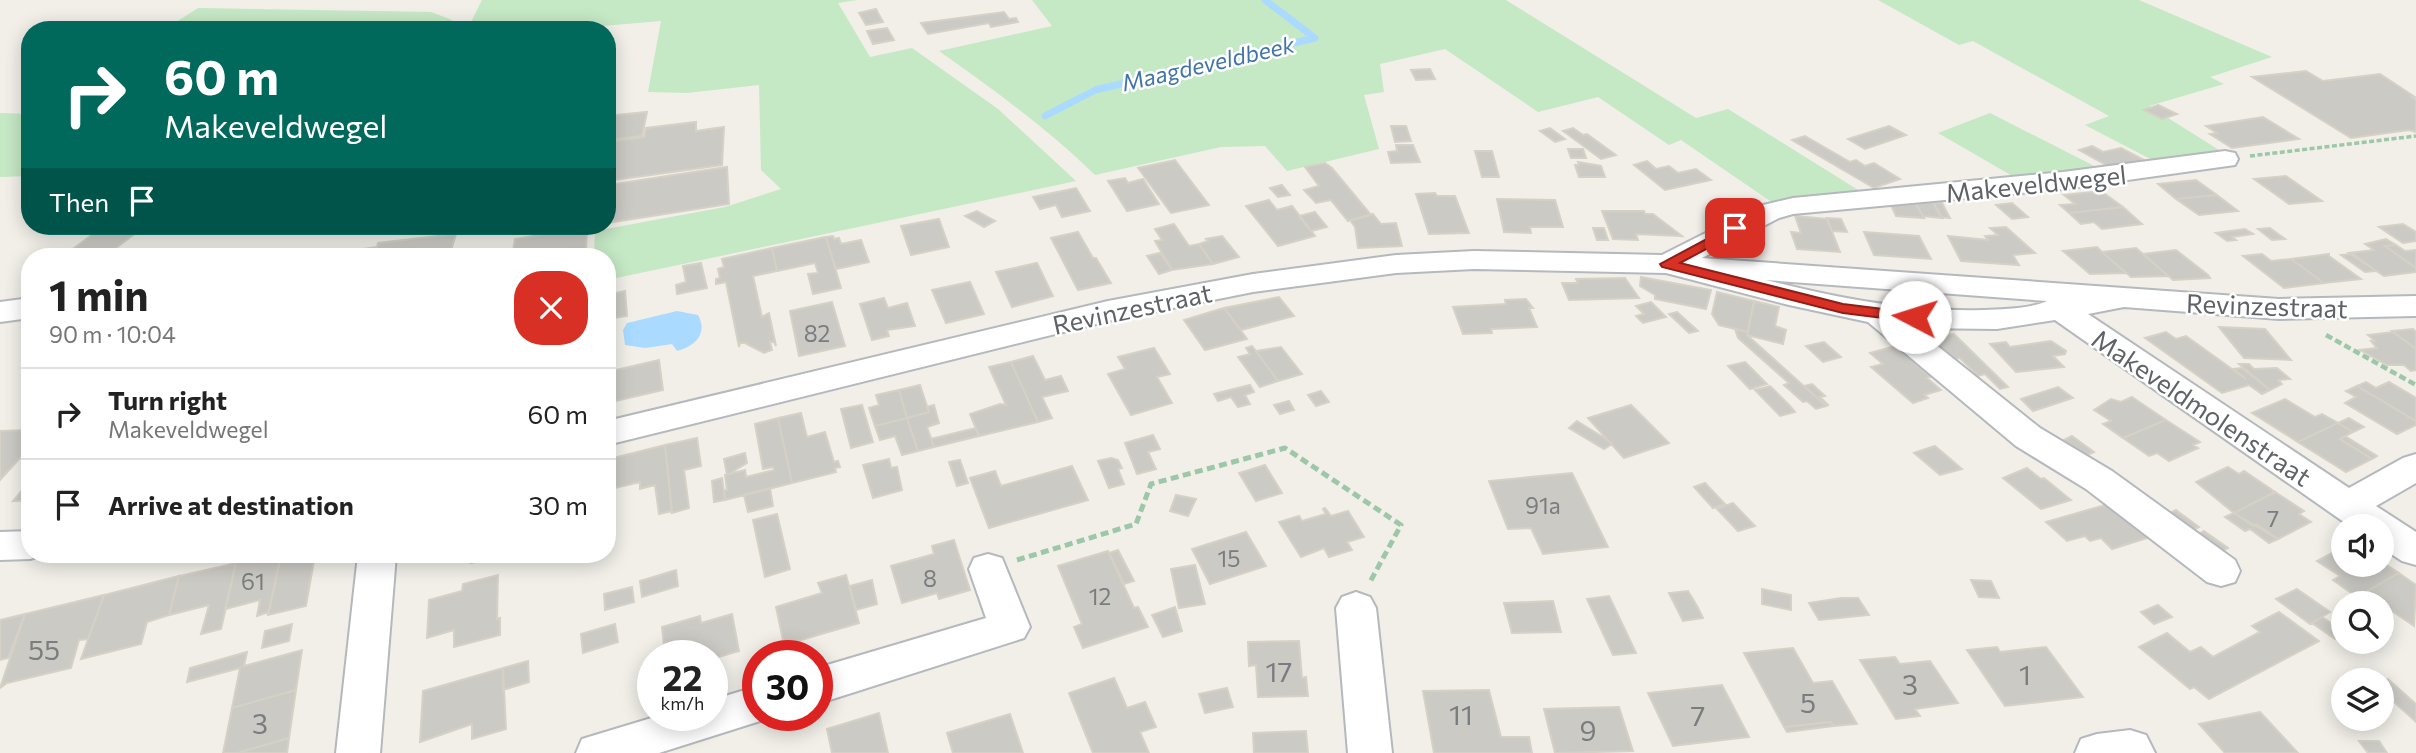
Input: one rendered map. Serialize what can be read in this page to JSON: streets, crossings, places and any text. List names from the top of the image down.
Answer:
{
  "streets": {
    "street": ["Makeveldwegel", "Revinzestraat", "Makeveldmolenstraat"]
  },
  "crossings": [
    ["Makeveldwegel", "Revinzestraat"],
    ["Revinzestraat", "Makeveldmolenstraat"]
  ],
  "water": ["Maagdeveldbeek"],
  "house_numbers": [
    "82",
    "91a",
    "7",
    "15",
    "8",
    "61",
    "12",
    "55",
    "17",
    "1",
    "3",
    "5",
    "11",
    "7",
    "3",
    "9"
  ],
  "page": {
    "turn": ["60 m", "Makeveldwegel"],
    "then": "Then",
    "heading": ["1 min", "90 m · 10:04"],
    "list": [
      {
        "name": "Turn right",
        "note": "Makeveldwegel",
        "value": "60 m"
      },
      {
        "name": "Arrive at destination",
        "value": "30 m"
      }
    ],
    "speed": "22 km/h",
    "limit": "30"
  }
}
